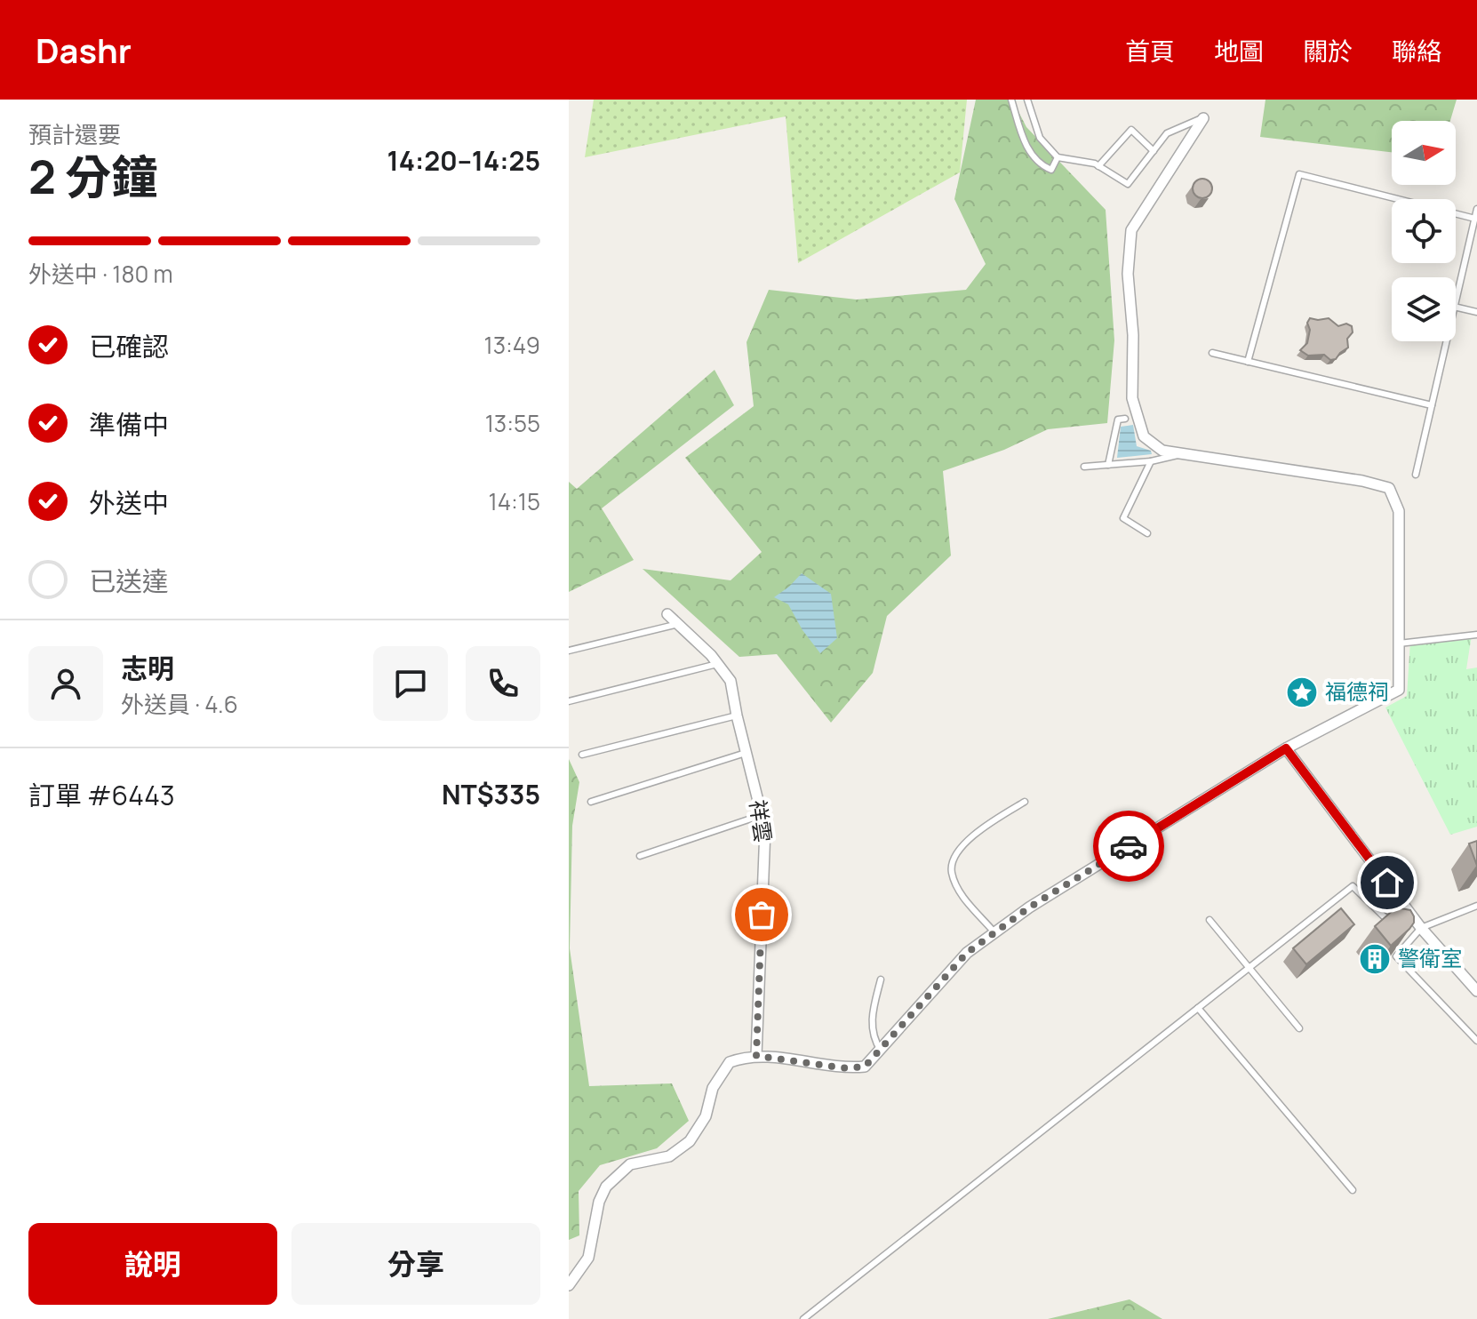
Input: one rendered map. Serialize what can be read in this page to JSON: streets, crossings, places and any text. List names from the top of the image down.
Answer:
{
  "streets": {
    "street": ["祥雲"]
  },
  "places": {
    "place": ["福德祠"],
    "building": ["警衛室"]
  },
  "north": "right",
  "page": {
    "header": "Dashr",
    "nav": [
      "首頁",
      "地圖",
      "關於",
      "聯絡"
    ],
    "heading": ["2 分鐘", "預計還要", "14:20–14:25"],
    "panel": [
      "志明",
      "外送員 · 4.6",
      "訂單 #6443",
      "NT$335"
    ],
    "bar": "外送中 · 180 m",
    "list": [
      ["已確認", "13:49"],
      ["準備中", "13:55"],
      ["外送中", "14:15"],
      "已送達"
    ],
    "buttons": ["說明", "分享"]
  }
}
